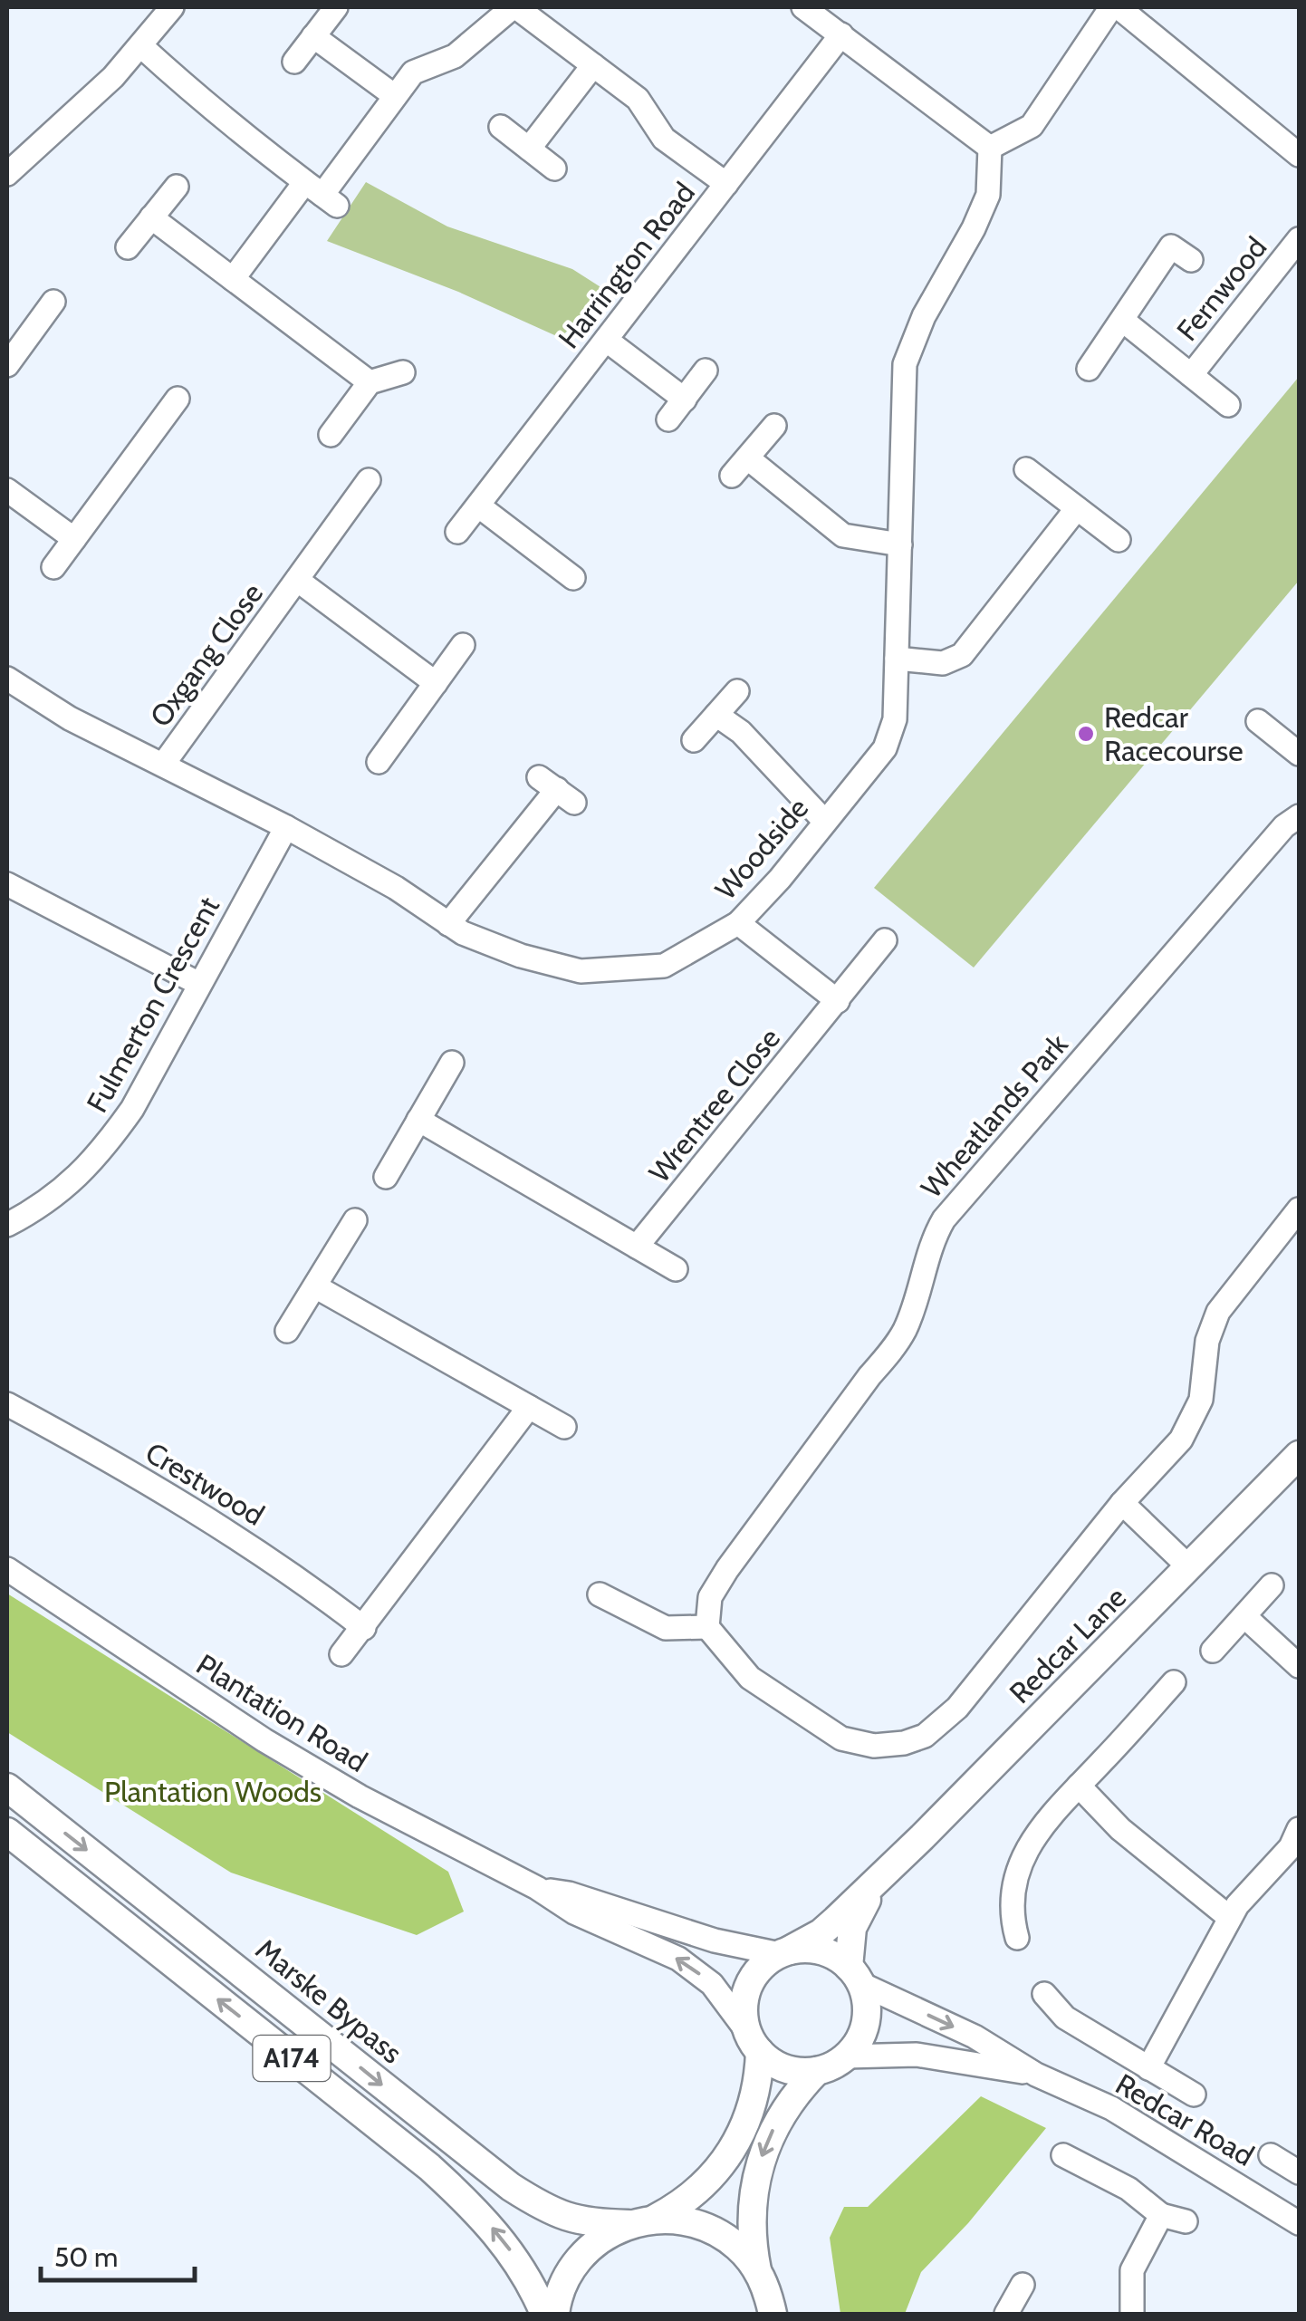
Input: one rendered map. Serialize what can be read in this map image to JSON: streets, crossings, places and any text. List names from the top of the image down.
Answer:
{
  "streets": {
    "main road": ["Redcar Lane", "Marske Bypass", "A174"],
    "street": [
      "Harrington Road",
      "Fernwood",
      "Oxgang Close",
      "Woodside",
      "Fulmerton Crescent",
      "Wrentree Close",
      "Wheatlands Park",
      "Crestwood",
      "Plantation Road",
      "Redcar Road"
    ]
  },
  "crossings": [
    ["Oxgang Close", "Woodside"],
    ["Woodside", "Fulmerton Crescent"],
    ["Redcar Lane", "Plantation Road"],
    ["Redcar Lane", "Redcar Road"],
    ["Plantation Road", "Redcar Road"],
    ["Marske Bypass", "A174"]
  ],
  "parks": ["Plantation Woods"],
  "places": ["Redcar Racecourse"],
  "scale_bar": "50 m"
}
